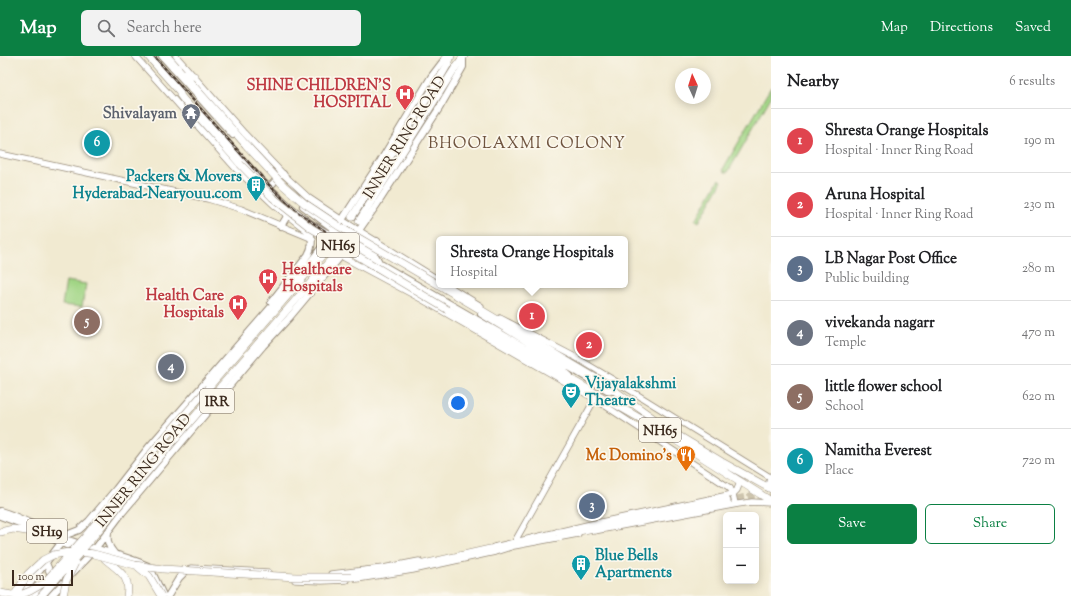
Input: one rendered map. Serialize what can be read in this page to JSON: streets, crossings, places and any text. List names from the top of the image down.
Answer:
{
  "streets": {
    "highway": ["NH65", "IRR"],
    "main road": ["INNER RING ROAD", "SH19"]
  },
  "crossings": [
    ["INNER RING ROAD", "NH65"],
    ["INNER RING ROAD", "IRR"],
    ["INNER RING ROAD", "SH19"]
  ],
  "districts": ["BHOOLAXMI COLONY"],
  "places": {
    "hospital": ["SHINE CHILDREN'S HOSPITAL", "Healthcare Hospitals", "Health Care Hospitals"],
    "temple": ["Shivalayam"],
    "building": ["Packers & Movers Hyderabad-Nearyouu.com", "Blue Bells Apartments"],
    "theatre": ["Vijayalakshmi Theatre"],
    "restaurant": ["Mc Domino's"]
  },
  "scale_bar": "100 m",
  "north": "top",
  "page": {
    "header": "Map",
    "search": "Search here",
    "nav": ["Map", "Directions", "Saved"],
    "heading": ["Nearby", "6 results"],
    "list": [
      {
        "mark": "1",
        "name": "Shresta Orange Hospitals",
        "note": "Hospital · Inner Ring Road",
        "value": "190 m"
      },
      {
        "mark": "2",
        "name": "Aruna Hospital",
        "note": "Hospital · Inner Ring Road",
        "value": "230 m"
      },
      {
        "mark": "3",
        "name": "LB Nagar Post Office",
        "note": "Public building",
        "value": "280 m"
      },
      {
        "mark": "4",
        "name": "vivekanda nagarr",
        "note": "Temple",
        "value": "470 m"
      },
      {
        "mark": "5",
        "name": "little flower school",
        "note": "School",
        "value": "620 m"
      },
      {
        "mark": "6",
        "name": "Namitha Everest",
        "note": "Place",
        "value": "720 m"
      }
    ],
    "pins": [
      "6",
      "1",
      "5",
      "2",
      "4",
      "3"
    ],
    "popup": ["Shresta Orange Hospitals", "Hospital"],
    "buttons": ["Save", "Share"],
    "map_buttons": ["+", "−"],
    "scale": "100 m"
  }
}
